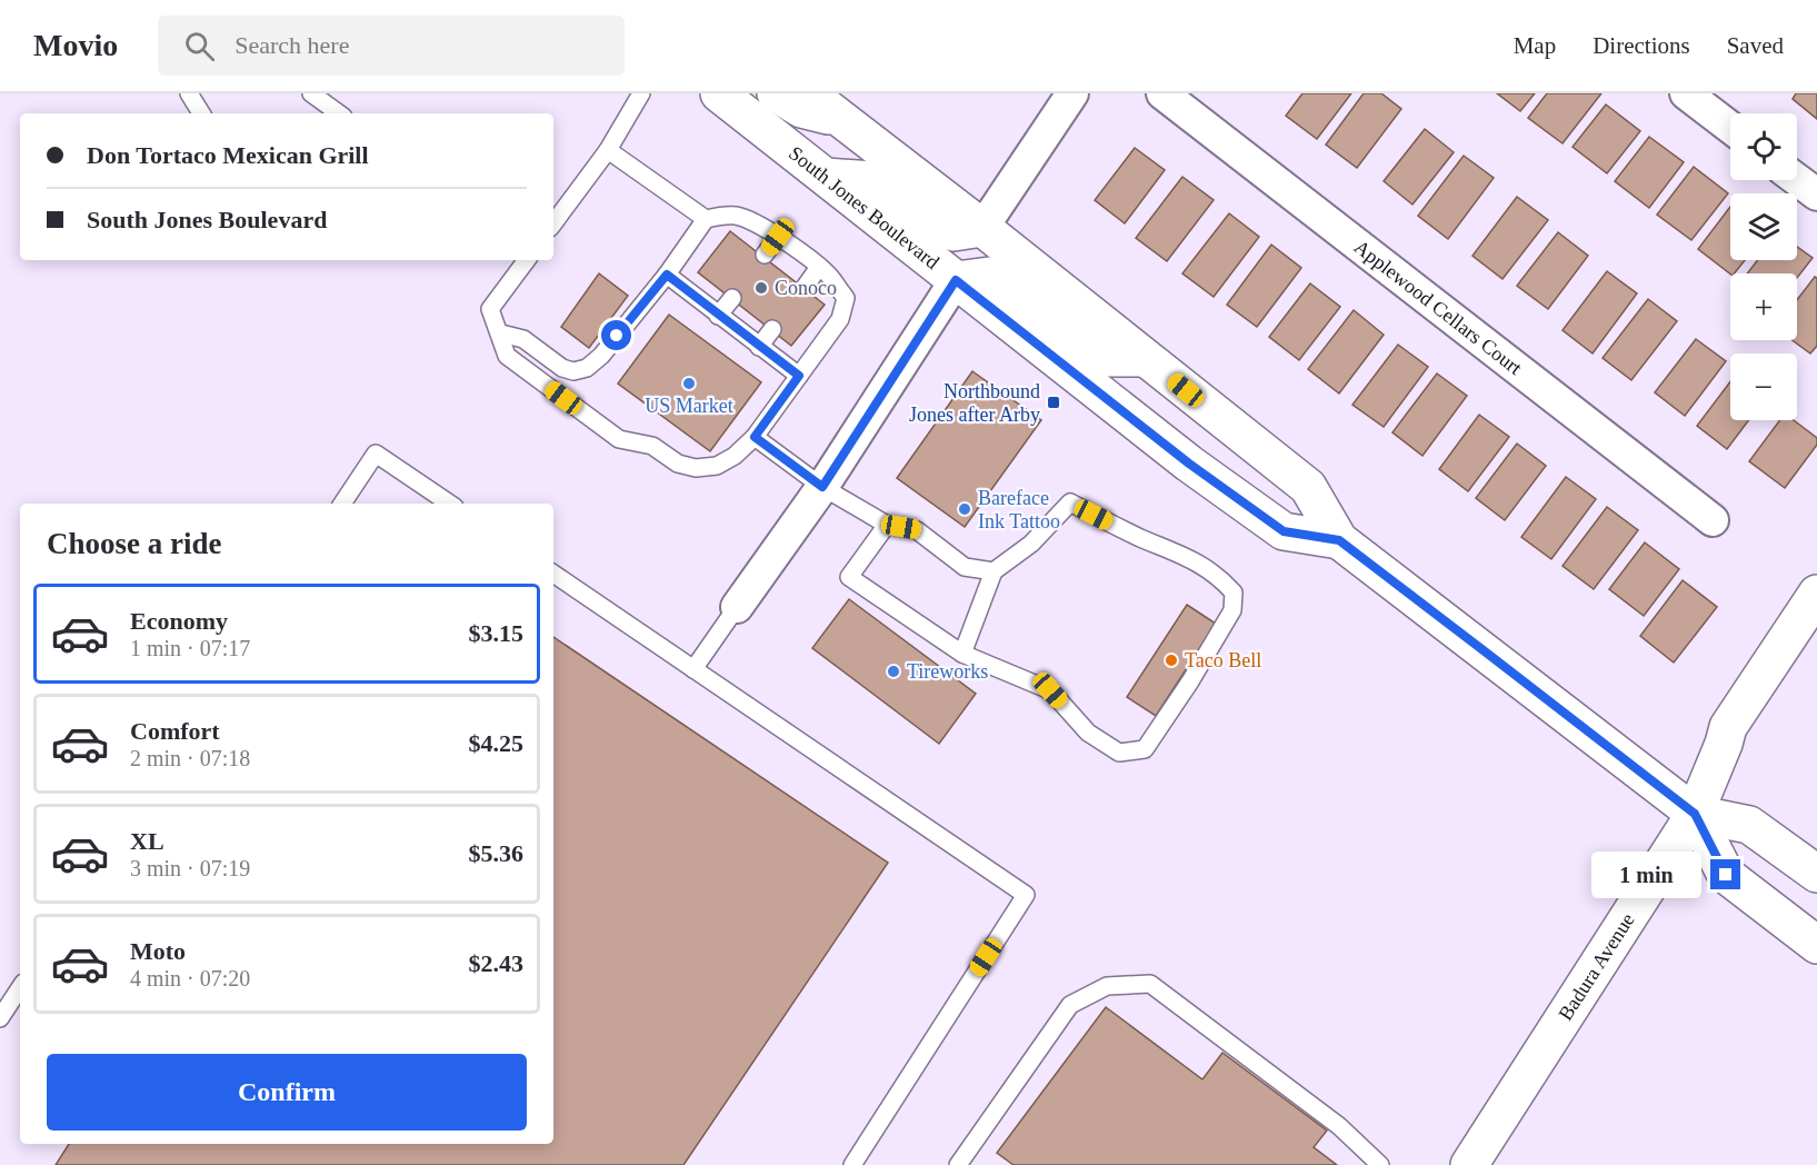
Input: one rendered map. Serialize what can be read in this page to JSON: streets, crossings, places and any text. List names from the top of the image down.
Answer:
{
  "streets": {
    "main road": ["South Jones Boulevard", "Badura Avenue"],
    "street": ["Applewood Cellars Court"]
  },
  "crossings": [
    ["South Jones Boulevard", "Badura Avenue"]
  ],
  "places": {
    "other": [
      "Conoco",
      "US Market",
      "Bareface Ink Tattoo",
      "Taco Bell",
      "Tireworks"
    ],
    "transit": ["Northbound Jones after Arby"]
  },
  "page": {
    "header": "Movio",
    "search": "Search here",
    "nav": ["Map", "Directions", "Saved"],
    "map_buttons": ["+", "−"],
    "banner": ["Don Tortaco Mexican Grill", "South Jones Boulevard"],
    "heading": "Choose a ride",
    "list": [
      {
        "name": "Economy",
        "note": "1 min · 07:17",
        "value": "$3.15"
      },
      {
        "name": "Comfort",
        "note": "2 min · 07:18",
        "value": "$4.25"
      },
      {
        "name": "XL",
        "note": "3 min · 07:19",
        "value": "$5.36"
      },
      {
        "name": "Moto",
        "note": "4 min · 07:20",
        "value": "$2.43"
      }
    ],
    "bubble": "1 min",
    "buttons": "Confirm"
  }
}
